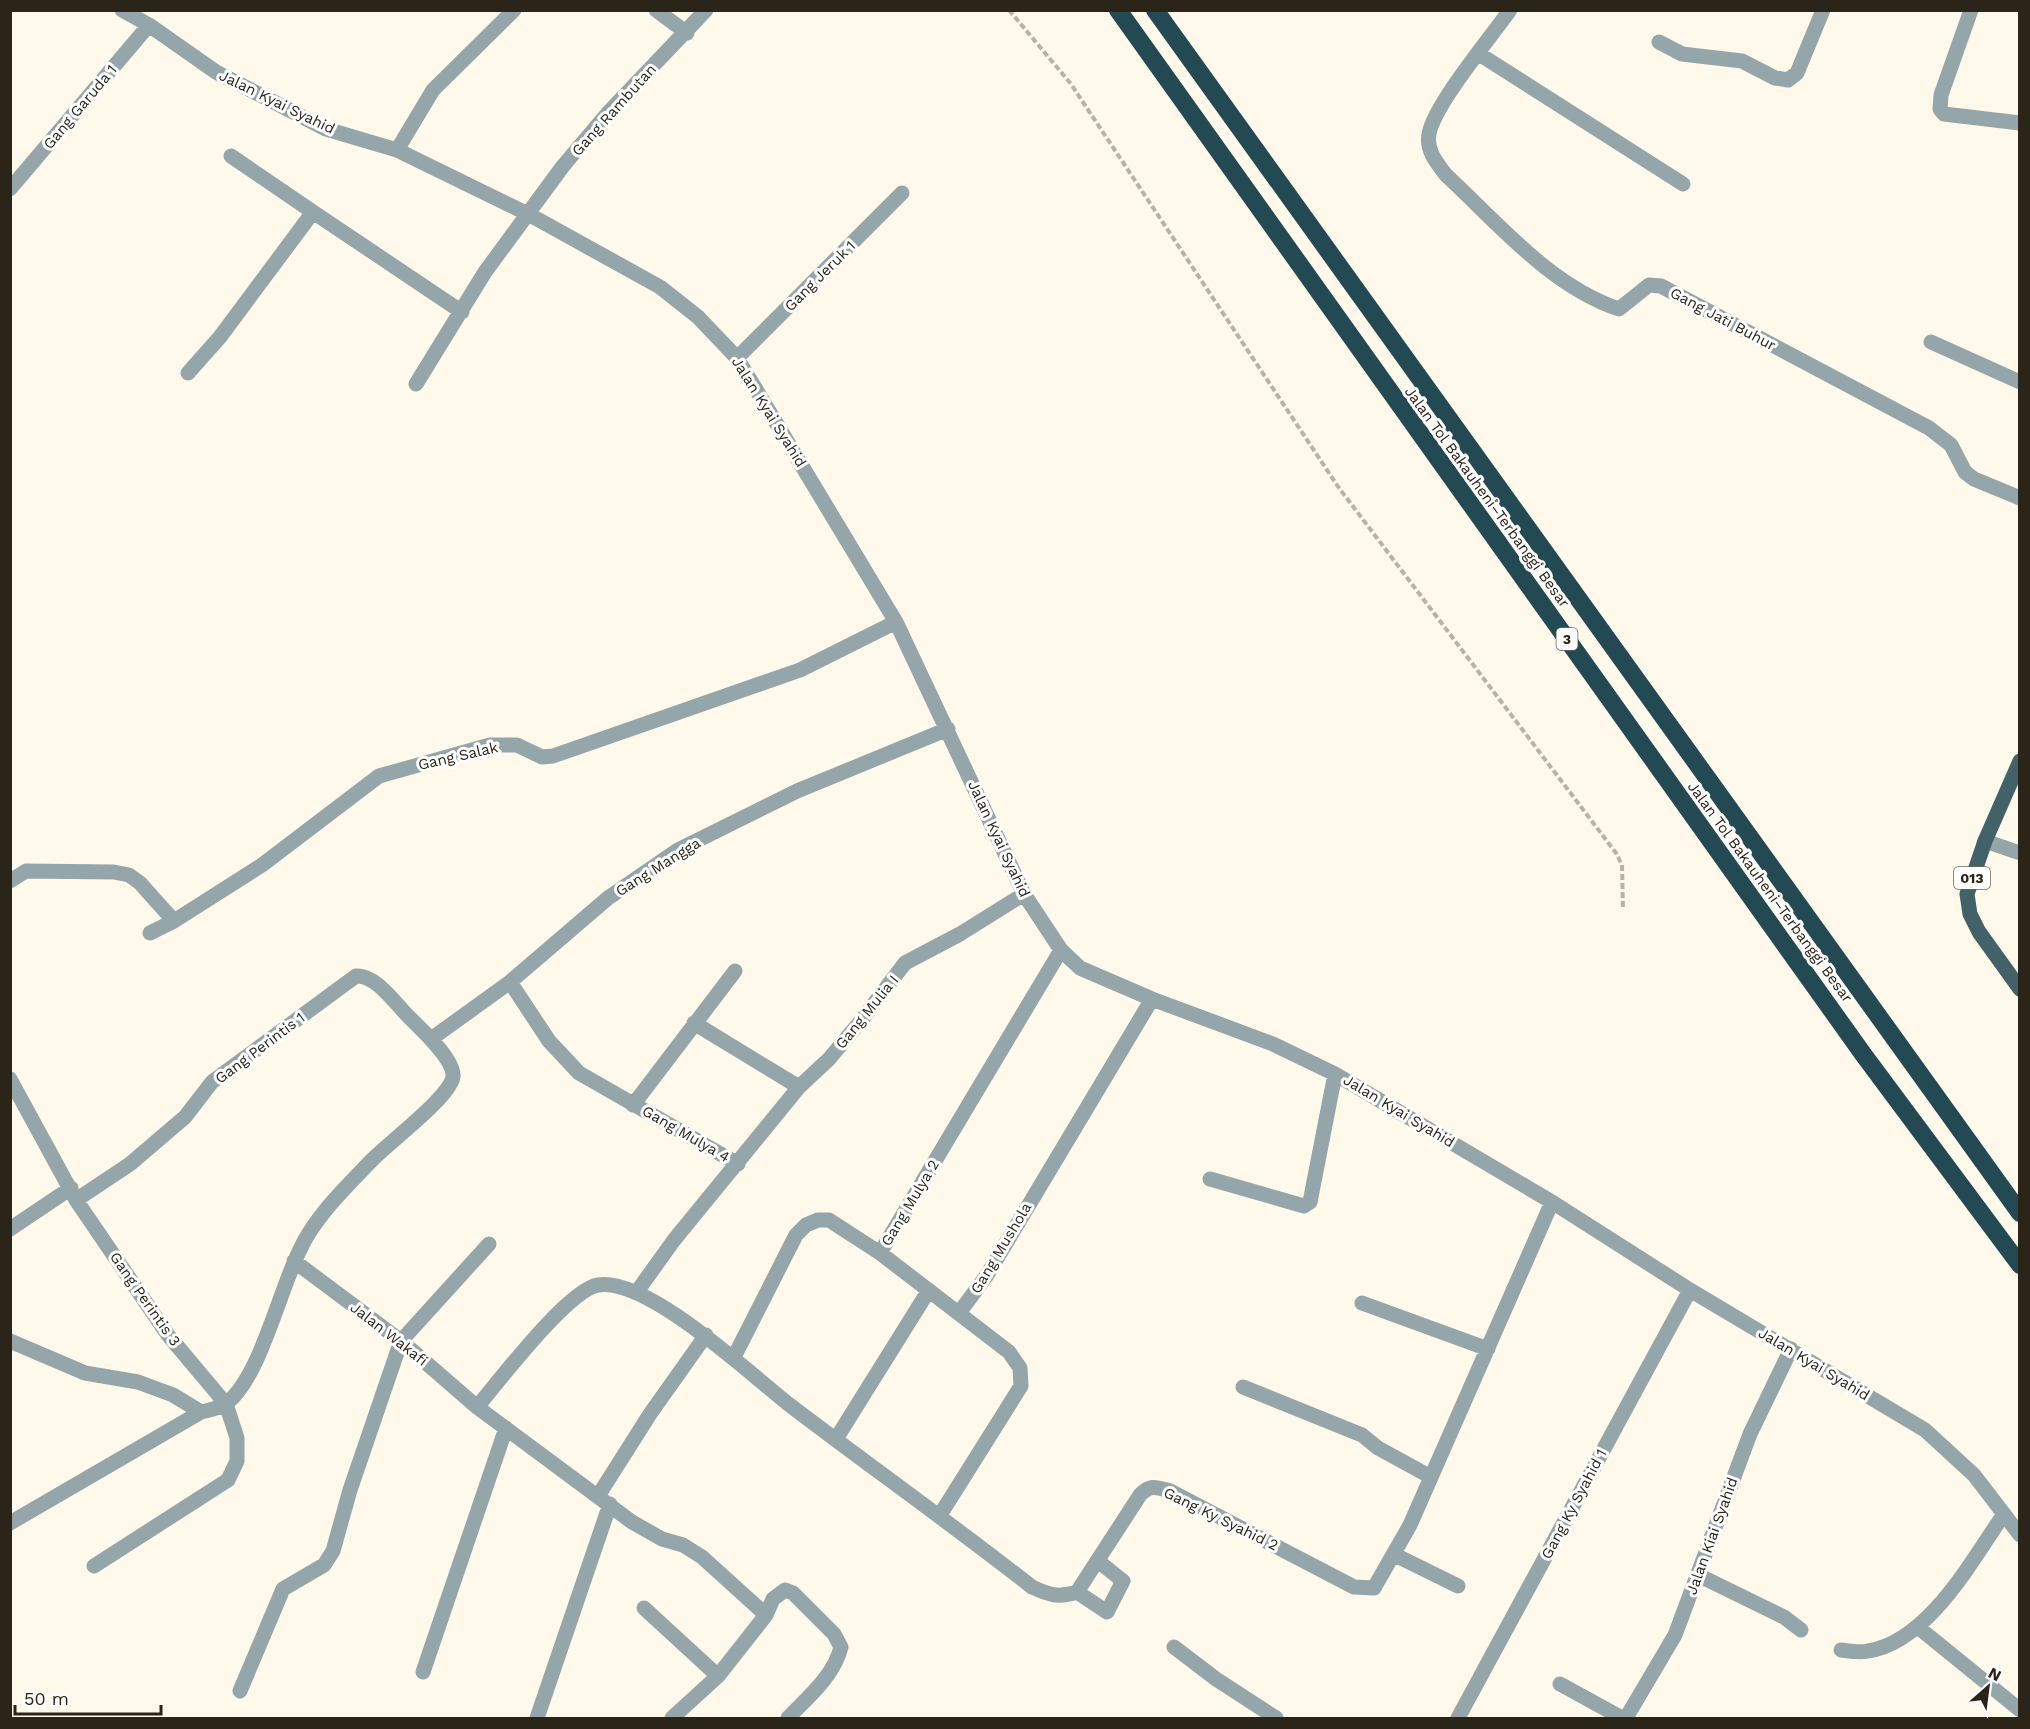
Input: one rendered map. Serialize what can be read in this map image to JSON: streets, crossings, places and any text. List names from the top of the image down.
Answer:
{
  "streets": {
    "highway": ["Jalan Tol Bakauheni–Terbanggi Besar", "3"],
    "main road": ["013"],
    "street": [
      "Jalan Kyai Syahid",
      "Gang Garuda 1",
      "Gang Rambutan",
      "Gang Jeruk 1",
      "Gang Jati Buhur",
      "Gang Salak",
      "Gang Mangga",
      "Gang Mulia I",
      "Gang Perintis 1",
      "Gang Mulya 4",
      "Gang Mulya 2",
      "Gang Mushola",
      "Gang Perintis 3",
      "Jalan Wakafi",
      "Gang Ky Syahid 1",
      "Gang Ky Syahid 2",
      "Jalan Kiai Syahid"
    ]
  },
  "crossings": [
    ["Jalan Kyai Syahid", "Gang Garuda 1"],
    ["Jalan Kyai Syahid", "Gang Rambutan"],
    ["Jalan Kyai Syahid", "Gang Jeruk 1"],
    ["Jalan Kyai Syahid", "Gang Salak"],
    ["Jalan Kyai Syahid", "Gang Mangga"],
    ["Jalan Kyai Syahid", "Gang Mulia I"],
    ["Jalan Kyai Syahid", "Gang Mulya 2"],
    ["Jalan Kyai Syahid", "Gang Mushola"],
    ["Jalan Kyai Syahid", "Gang Ky Syahid 1"],
    ["Jalan Kyai Syahid", "Gang Ky Syahid 2"],
    ["Jalan Kyai Syahid", "Jalan Kiai Syahid"],
    ["Gang Mangga", "Gang Perintis 1"],
    ["Gang Mangga", "Gang Mulya 4"],
    ["Gang Mulia I", "Gang Mulya 4"],
    ["Gang Perintis 1", "Gang Perintis 3"]
  ],
  "scale_bar": "50 m",
  "north": "top right"
}
